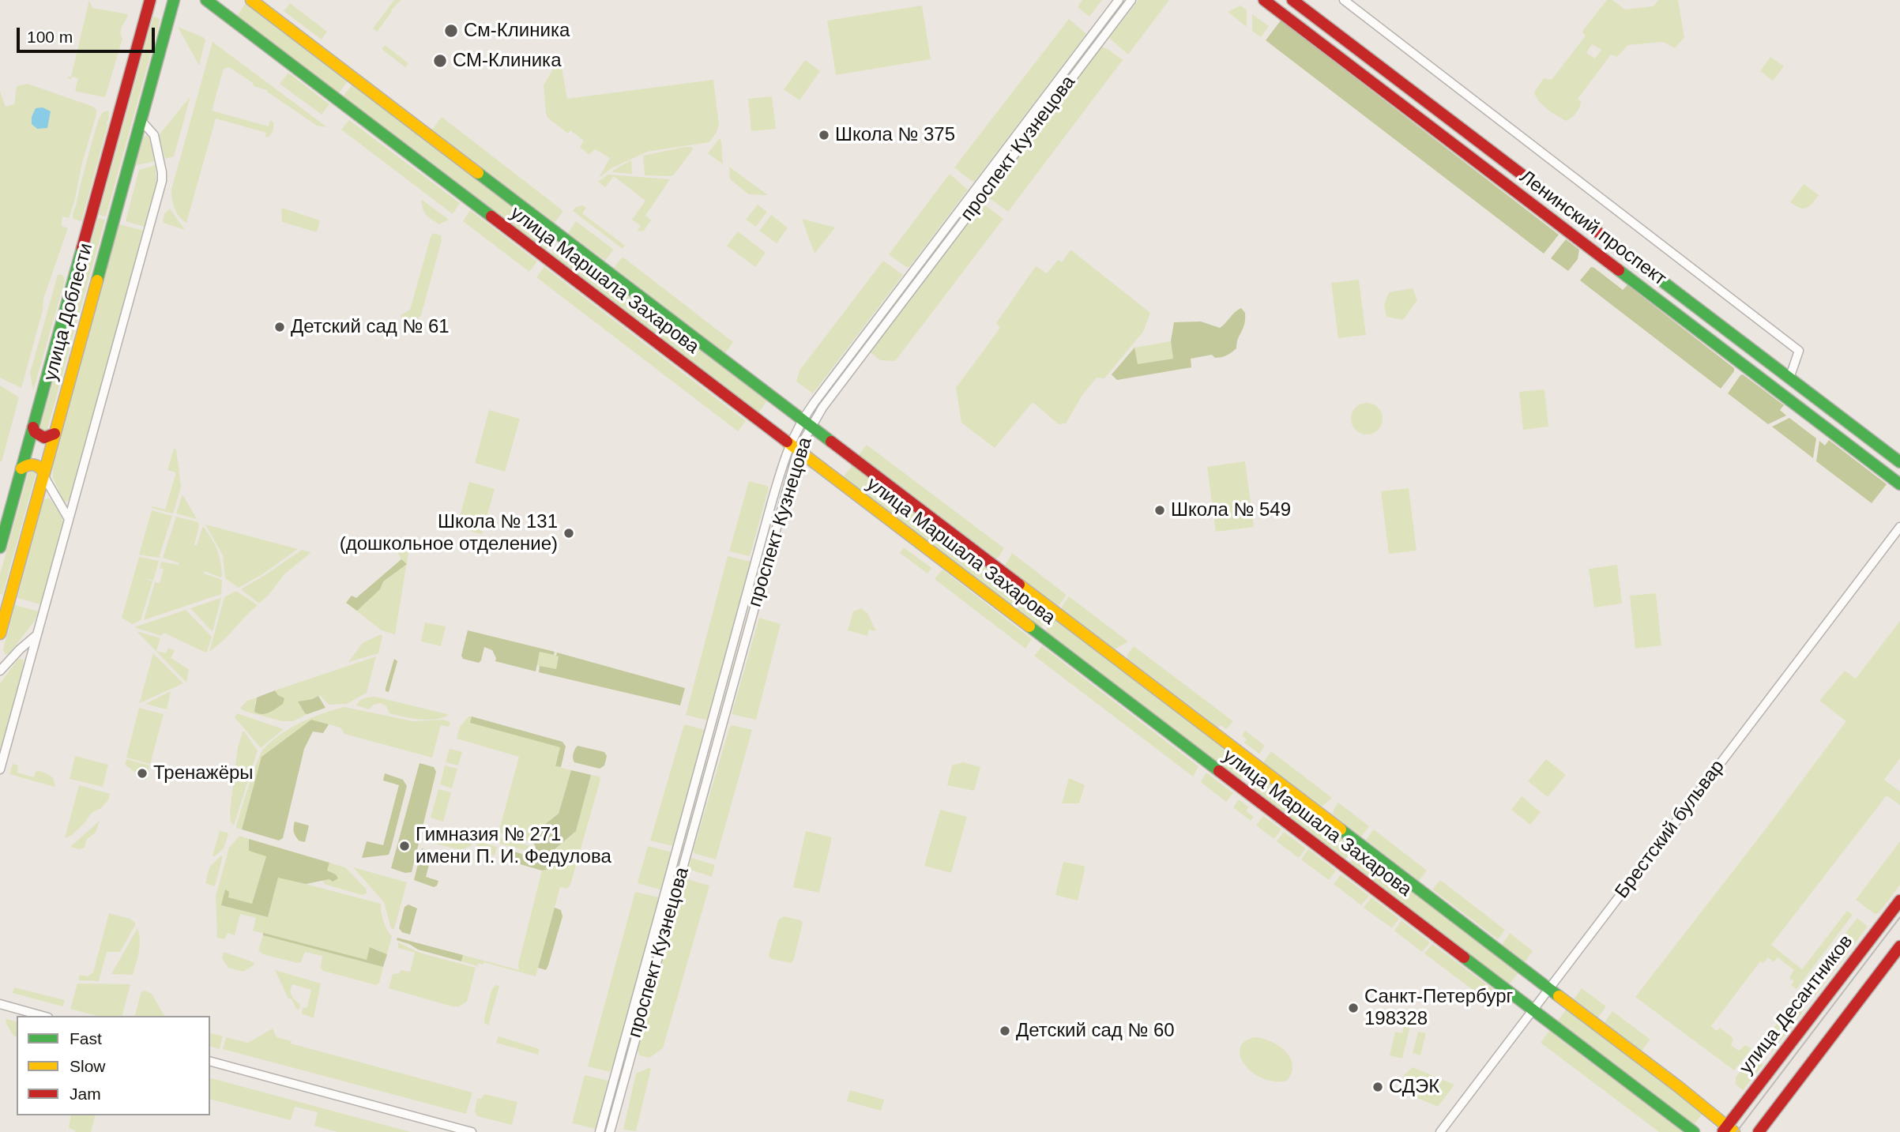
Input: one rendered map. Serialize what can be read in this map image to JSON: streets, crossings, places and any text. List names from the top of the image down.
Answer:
{
  "streets": {
    "street": [
      "проспект Кузнецова",
      "Ленинский проспект",
      "улица Маршала Захарова",
      "улица Доблести",
      "Брестский бульвар",
      "улица Десантников"
    ]
  },
  "crossings": [
    ["проспект Кузнецова", "улица Маршала Захарова"],
    ["улица Маршала Захарова", "Брестский бульвар"],
    ["улица Маршала Захарова", "улица Десантников"]
  ],
  "places": [
    "См-Клиника",
    "СМ-Клиника",
    "Школа № 375",
    "Детский сад № 61",
    "Школа № 549",
    "Школа № 131 (дошкольное отделение)",
    "Тренажёры",
    "Гимназия № 271 имени П. И. Федулова",
    "Санкт-Петербург 198328",
    "Детский сад № 60",
    "СДЭК"
  ],
  "legend": ["Fast", "Slow", "Jam"],
  "scale_bar": "100 m"
}
